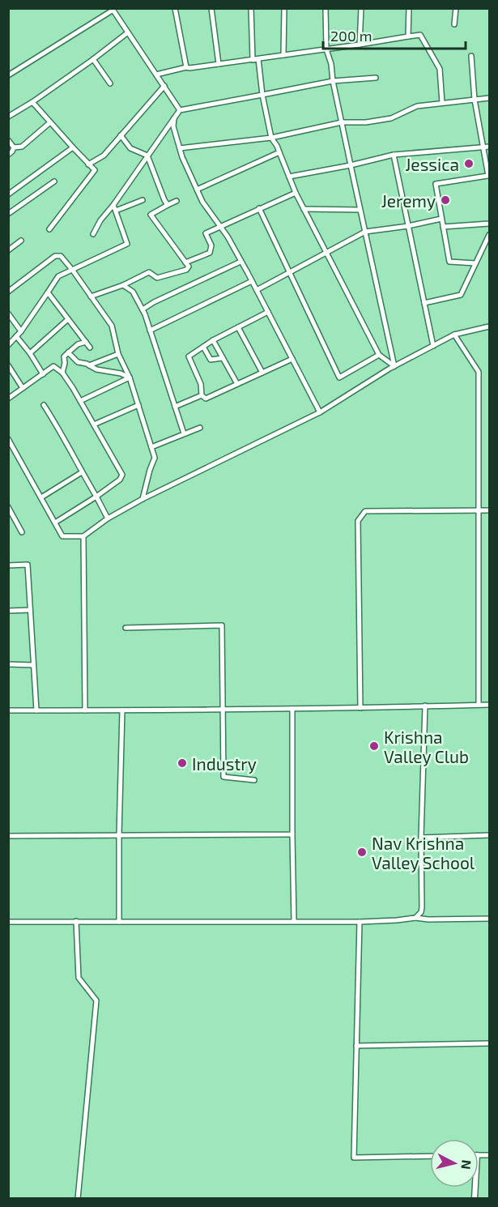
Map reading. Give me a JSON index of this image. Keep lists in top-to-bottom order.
{
  "places": [
    "Jessica",
    "Jeremy",
    "Krishna Valley Club",
    "Industry",
    "Nav Krishna Valley School"
  ],
  "scale_bar": "200 m",
  "north": "right"
}
